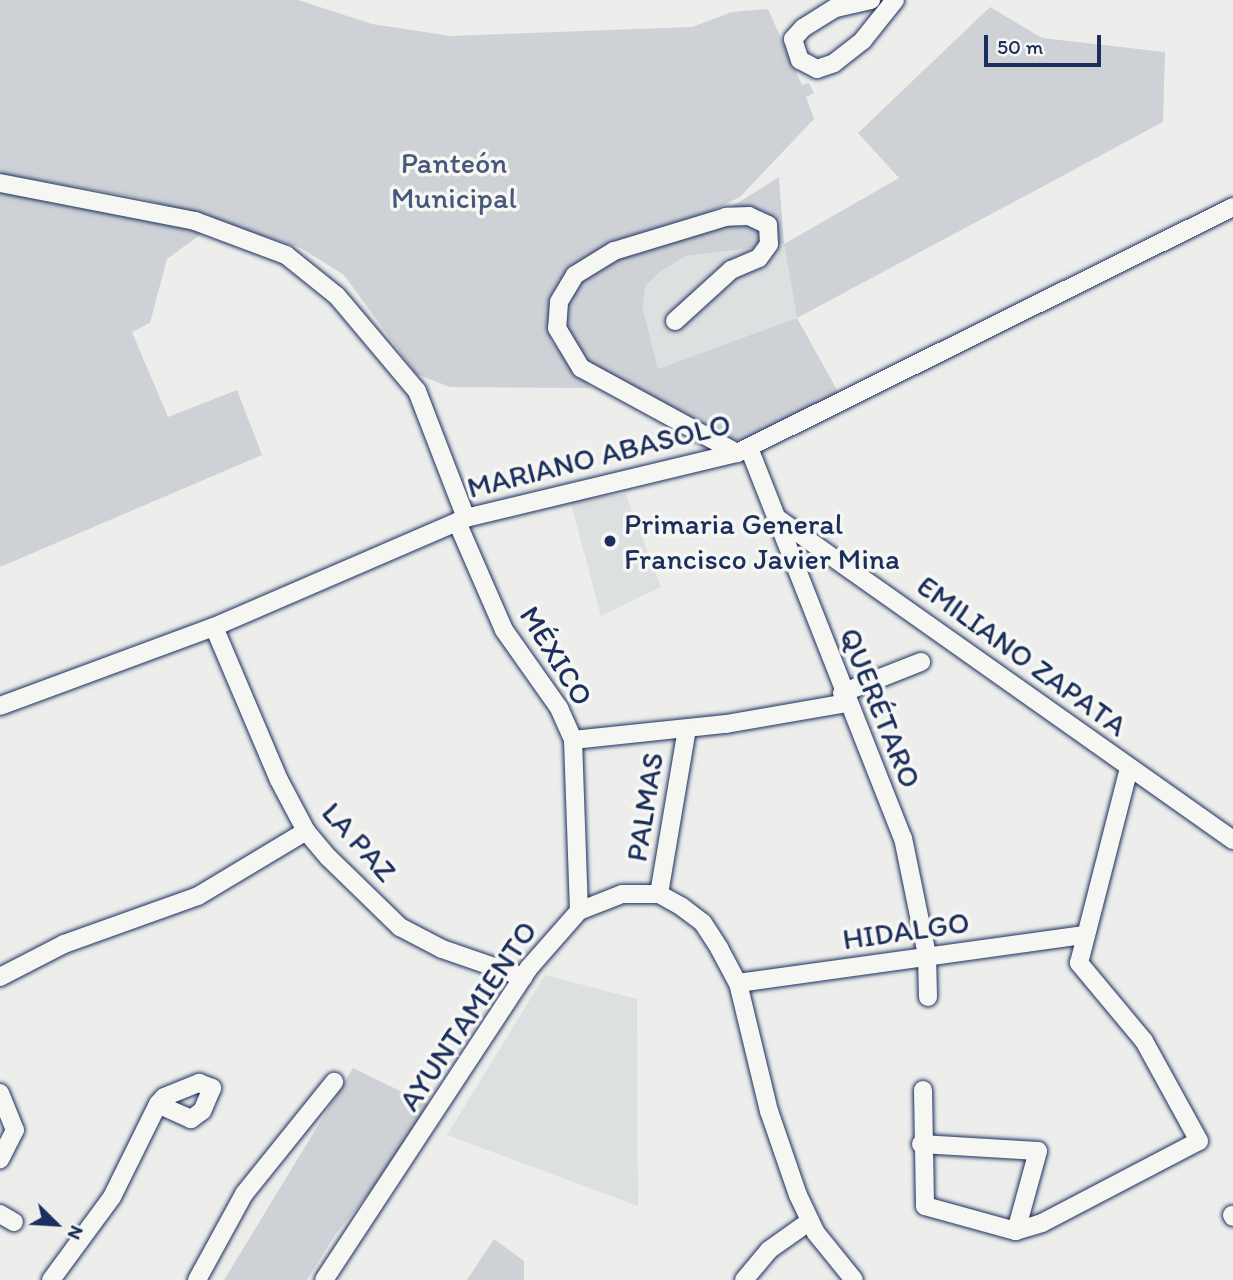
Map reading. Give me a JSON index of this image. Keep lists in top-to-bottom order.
{
  "streets": {
    "street": [
      "MARIANO ABASOLO",
      "MÉXICO",
      "EMILIANO ZAPATA",
      "QUERÉTARO",
      "PALMAS",
      "LA PAZ",
      "HIDALGO",
      "AYUNTAMIENTO"
    ]
  },
  "crossings": [
    ["MARIANO ABASOLO", "MÉXICO"],
    ["MARIANO ABASOLO", "QUERÉTARO"],
    ["MARIANO ABASOLO", "LA PAZ"],
    ["MÉXICO", "AYUNTAMIENTO"],
    ["EMILIANO ZAPATA", "QUERÉTARO"],
    ["QUERÉTARO", "HIDALGO"],
    ["PALMAS", "AYUNTAMIENTO"],
    ["LA PAZ", "AYUNTAMIENTO"]
  ],
  "parks": ["Panteón Municipal"],
  "places": ["Primaria General Francisco Javier Mina"],
  "scale_bar": "50 m",
  "north": "bottom right"
}
